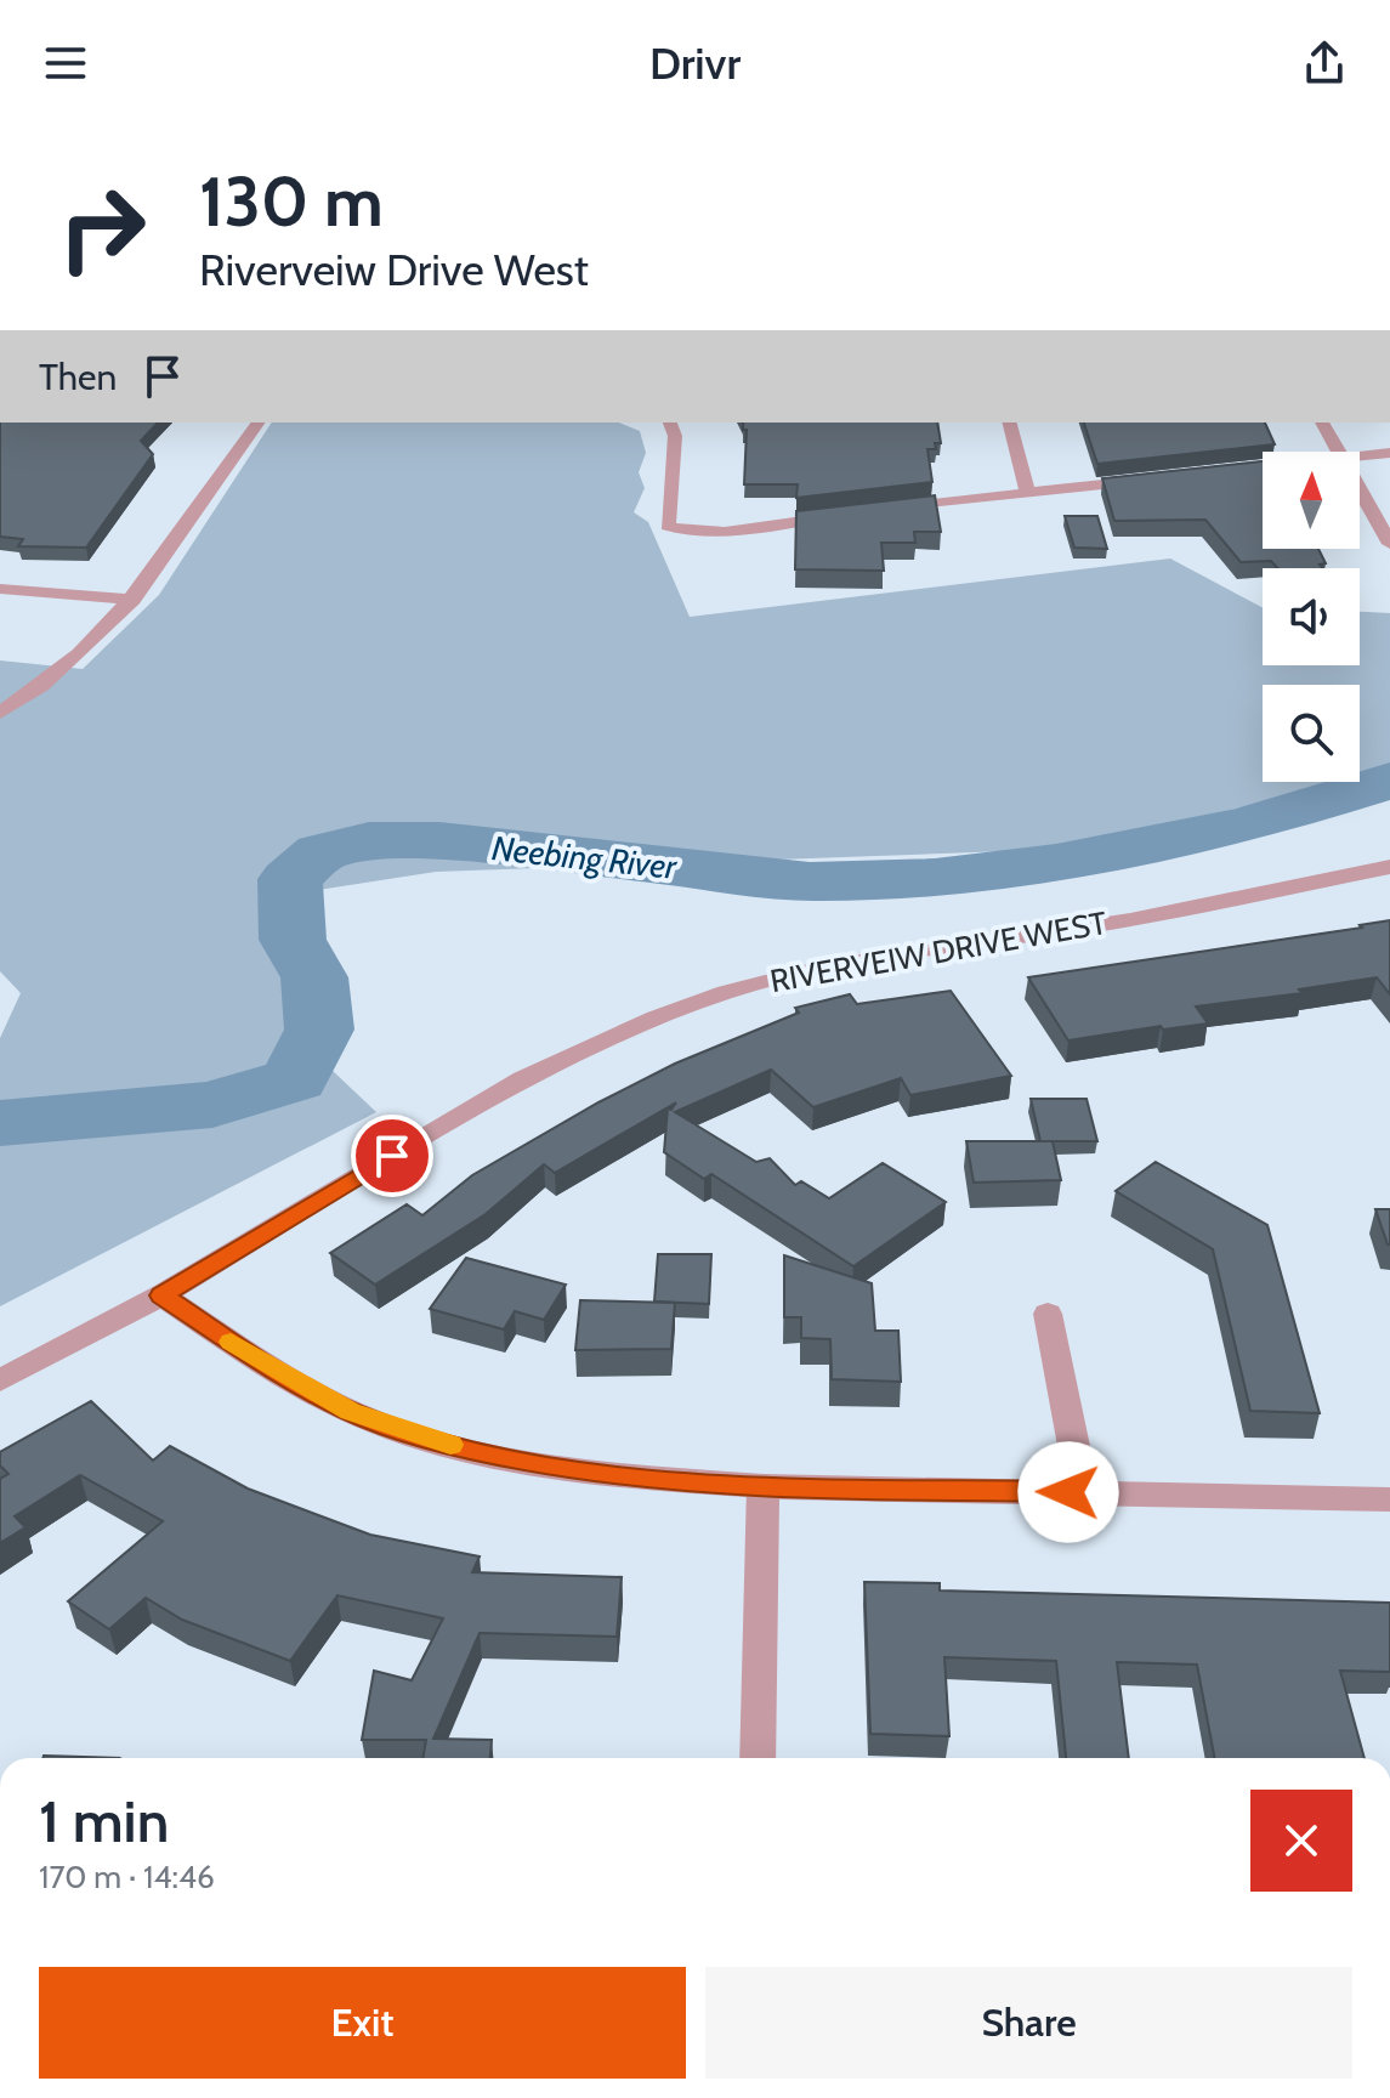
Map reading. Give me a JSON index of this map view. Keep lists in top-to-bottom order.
{
  "streets": {
    "street": ["RIVERVEIW DRIVE WEST"]
  },
  "water": ["Neebing River"],
  "north": "top",
  "page": {
    "header": "Drivr",
    "turn": ["130 m", "Riverveiw Drive West"],
    "then": "Then",
    "heading": ["1 min", "170 m · 14:46"],
    "buttons": ["Exit", "Share"]
  }
}
